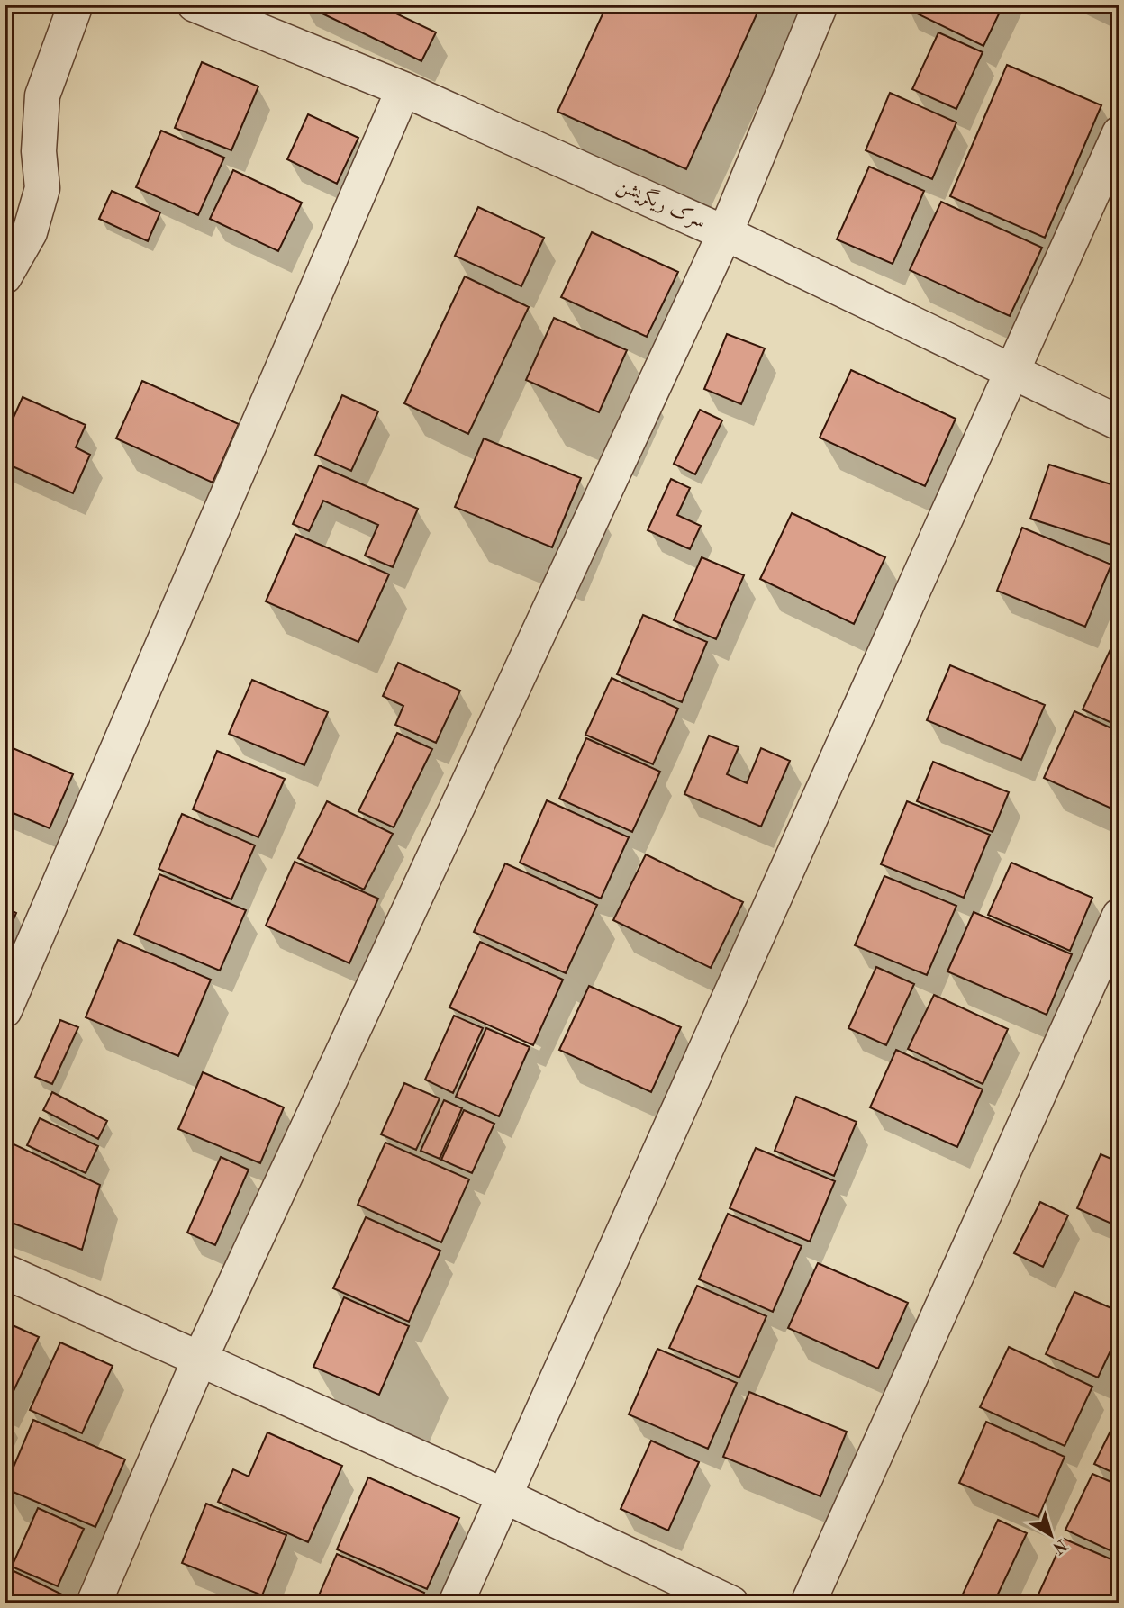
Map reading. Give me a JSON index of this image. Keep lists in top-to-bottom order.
{
  "streets": {
    "street": ["سرک ریگریشن"]
  },
  "north": "bottom right"
}
